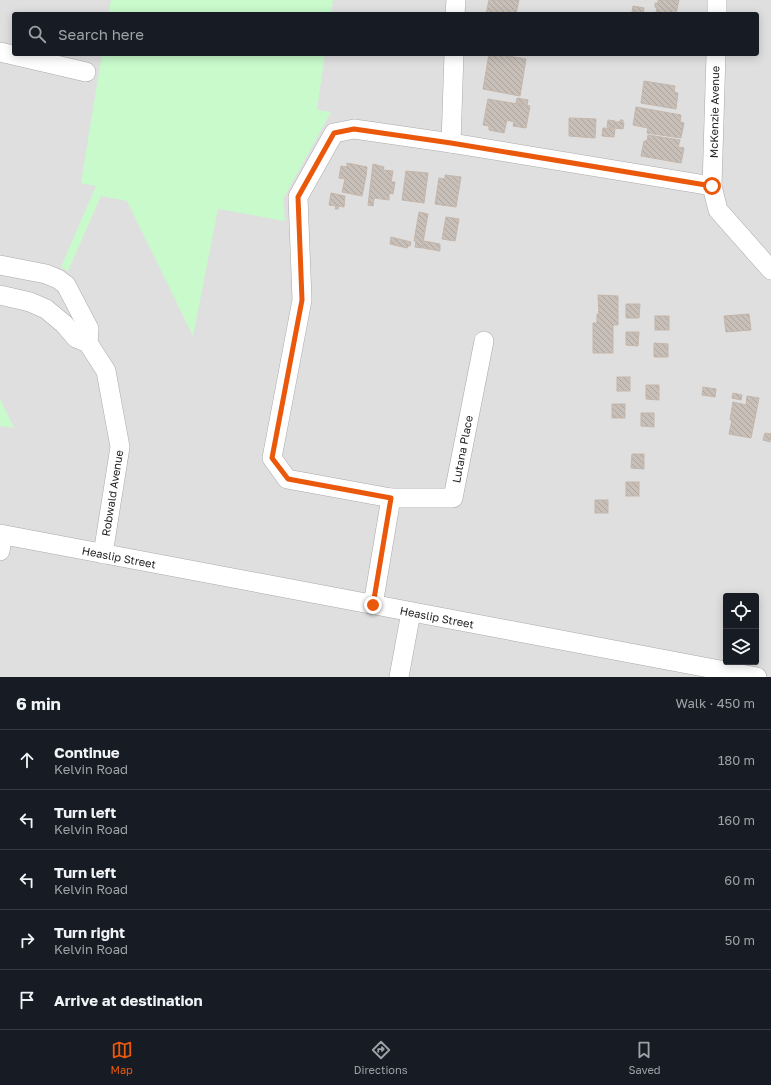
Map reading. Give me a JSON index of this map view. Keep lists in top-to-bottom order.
{
  "streets": {
    "street": [
      "McKenzie Avenue",
      "Lutana Place",
      "Robwald Avenue",
      "Heaslip Street"
    ]
  },
  "crossings": [
    ["Robwald Avenue", "Heaslip Street"]
  ],
  "page": {
    "search": "Search here",
    "heading": ["6 min", "Walk · 450 m"],
    "list": [
      ["Continue", "Kelvin Road", "180 m"],
      ["Turn left", "Kelvin Road", "160 m"],
      ["Turn left", "Kelvin Road", "60 m"],
      ["Turn right", "Kelvin Road", "50 m"],
      "Arrive at destination"
    ],
    "nav": ["Map", "Directions", "Saved"]
  }
}
